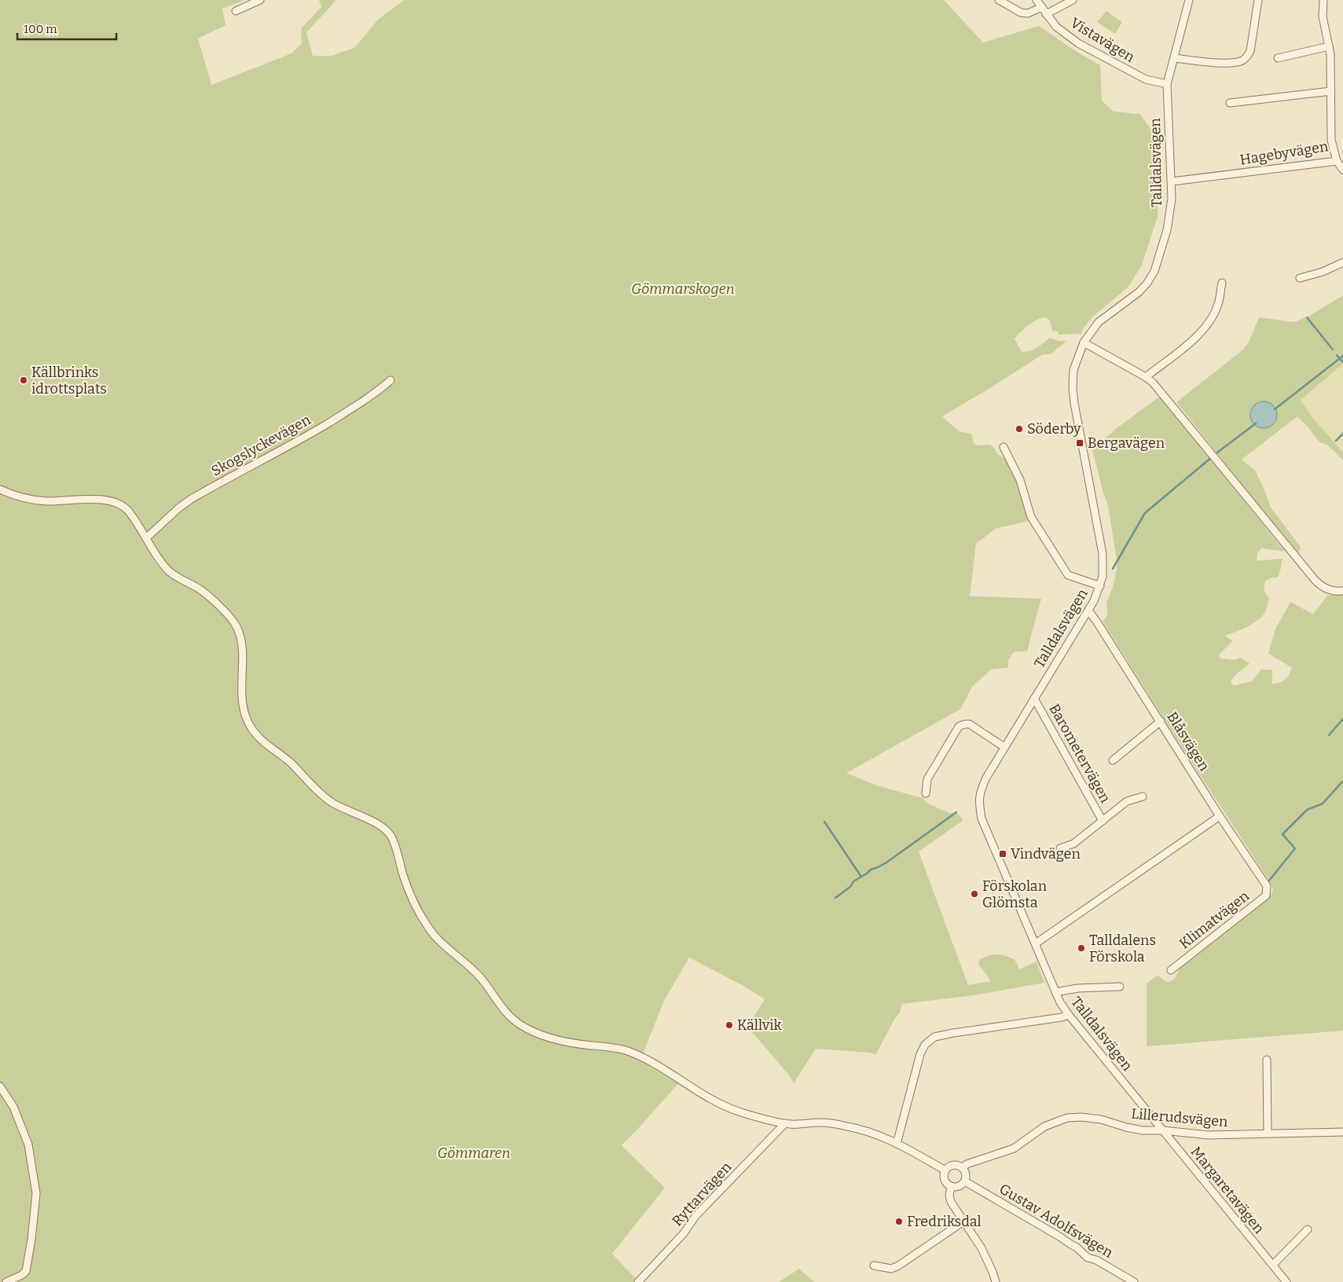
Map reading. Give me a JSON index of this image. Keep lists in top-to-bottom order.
{
  "streets": {
    "street": [
      "Vistavägen",
      "Hagebyvägen",
      "Talldalsvägen",
      "Skogslyckevägen",
      "Blåsvägen",
      "Barometervägen",
      "Klimatvägen",
      "Lillerudsvägen",
      "Margaretavägen",
      "Ryttarvägen",
      "Gustav Adolfsvägen"
    ]
  },
  "crossings": [
    ["Vistavägen", "Talldalsvägen"],
    ["Hagebyvägen", "Talldalsvägen"],
    ["Talldalsvägen", "Blåsvägen"],
    ["Talldalsvägen", "Barometervägen"],
    ["Talldalsvägen", "Lillerudsvägen"],
    ["Talldalsvägen", "Margaretavägen"],
    ["Blåsvägen", "Klimatvägen"],
    ["Lillerudsvägen", "Margaretavägen"],
    ["Lillerudsvägen", "Gustav Adolfsvägen"]
  ],
  "parks": ["Gömmarskogen", "Gömmaren"],
  "places": {
    "other": [
      "Källbrinks idrottsplats",
      "Söderby",
      "Förskolan Glömsta",
      "Talldalens Förskola",
      "Källvik",
      "Fredriksdal"
    ],
    "transit": ["Bergavägen", "Vindvägen"]
  },
  "scale_bar": "100 m"
}
